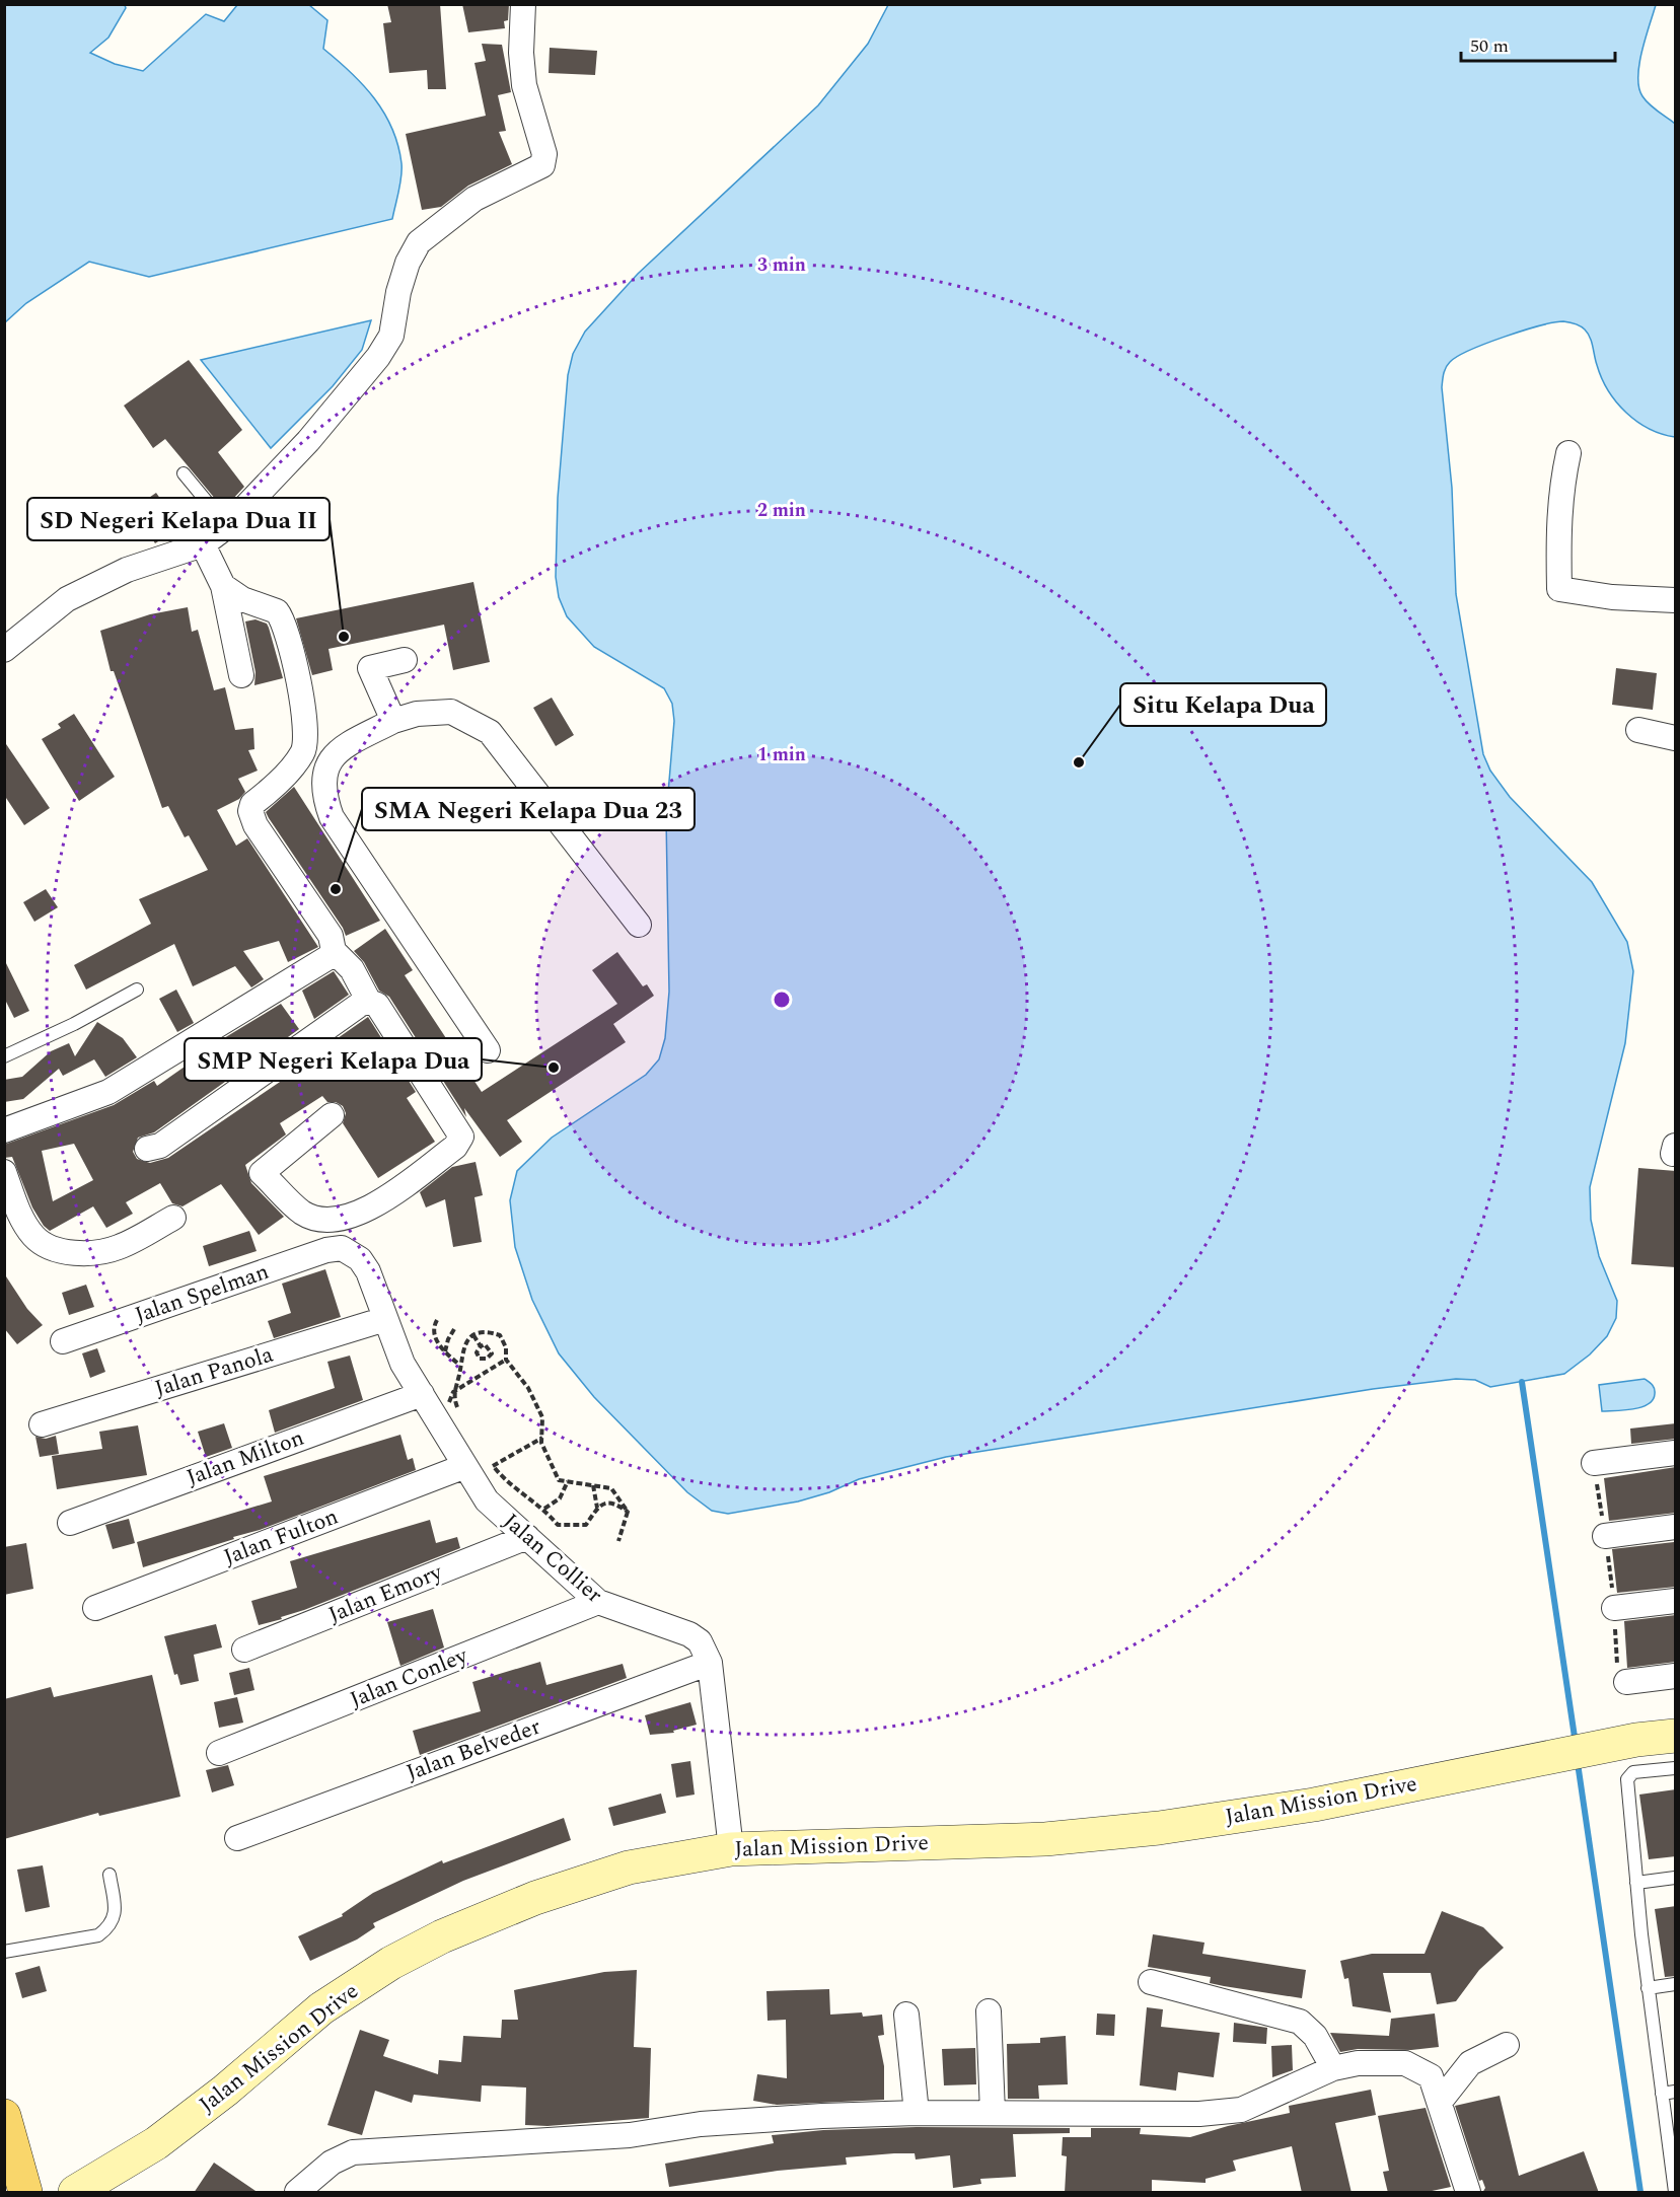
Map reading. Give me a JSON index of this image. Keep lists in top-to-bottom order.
{
  "streets": {
    "street": [
      "Jalan Spelman",
      "Jalan Panola",
      "Jalan Milton",
      "Jalan Fulton",
      "Jalan Collier",
      "Jalan Emory",
      "Jalan Conley",
      "Jalan Belveder",
      "Jalan Mission Drive"
    ]
  },
  "crossings": [
    ["Jalan Spelman", "Jalan Collier"],
    ["Jalan Panola", "Jalan Collier"],
    ["Jalan Milton", "Jalan Collier"],
    ["Jalan Fulton", "Jalan Collier"],
    ["Jalan Collier", "Jalan Emory"],
    ["Jalan Collier", "Jalan Conley"],
    ["Jalan Collier", "Jalan Belveder"],
    ["Jalan Collier", "Jalan Mission Drive"]
  ],
  "places": [
    "SD Negeri Kelapa Dua II",
    "Situ Kelapa Dua",
    "SMA Negeri Kelapa Dua 23",
    "SMP Negeri Kelapa Dua"
  ],
  "scale_bar": "50 m",
  "rings": ["3 min", "2 min", "1 min"]
}
